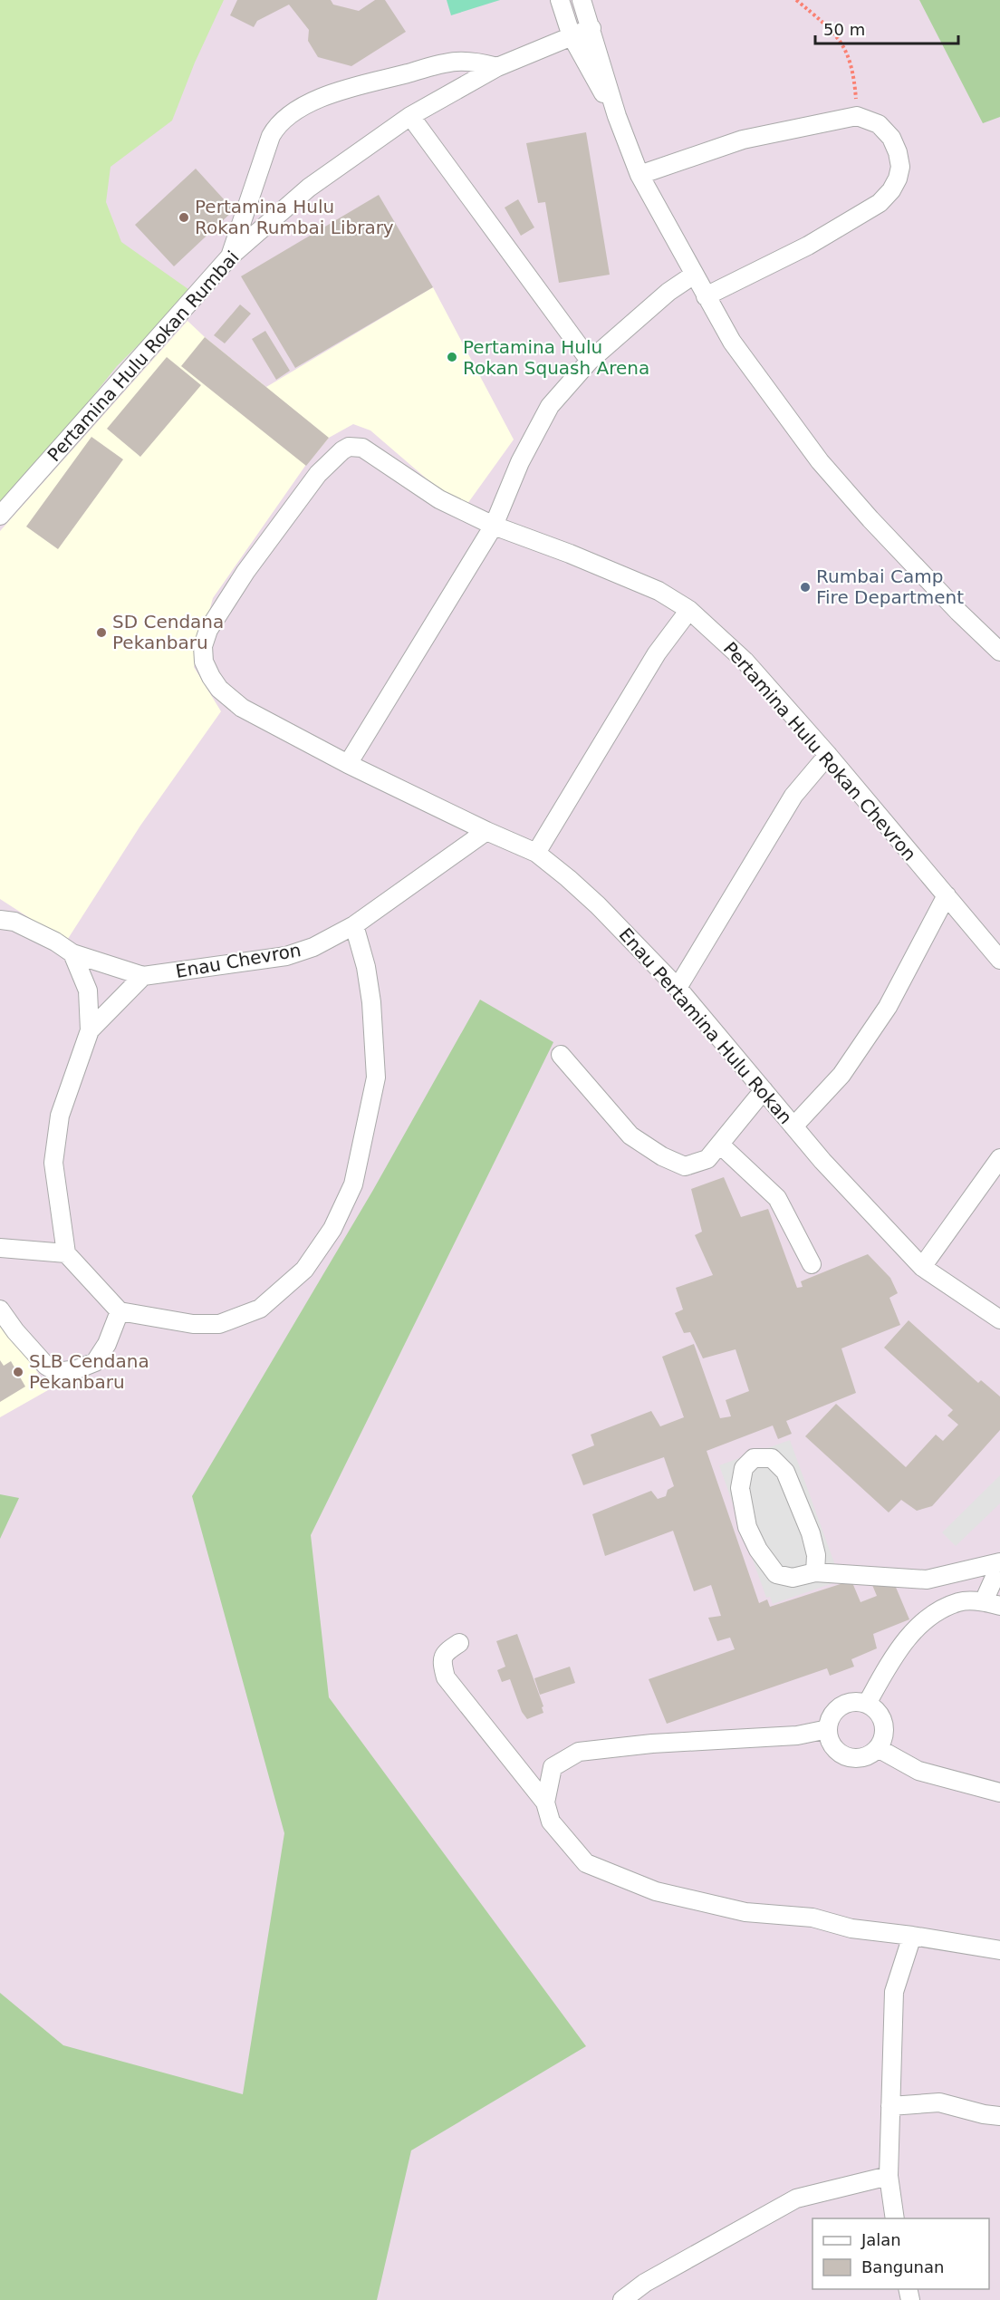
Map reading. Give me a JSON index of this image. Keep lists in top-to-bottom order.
{
  "streets": {
    "street": [
      "Pertamina Hulu Rokan Rumbai",
      "Pertamina Hulu Rokan Chevron",
      "Enau Chevron",
      "Enau Pertamina Hulu Rokan"
    ]
  },
  "crossings": [
    ["Pertamina Hulu Rokan Chevron", "Enau Pertamina Hulu Rokan"],
    ["Enau Chevron", "Enau Pertamina Hulu Rokan"]
  ],
  "places": [
    "Pertamina Hulu Rokan Rumbai Library",
    "Pertamina Hulu Rokan Squash Arena",
    "Rumbai Camp Fire Department",
    "SD Cendana Pekanbaru",
    "SLB Cendana Pekanbaru"
  ],
  "legend": ["Jalan", "Bangunan"],
  "scale_bar": "50 m"
}
